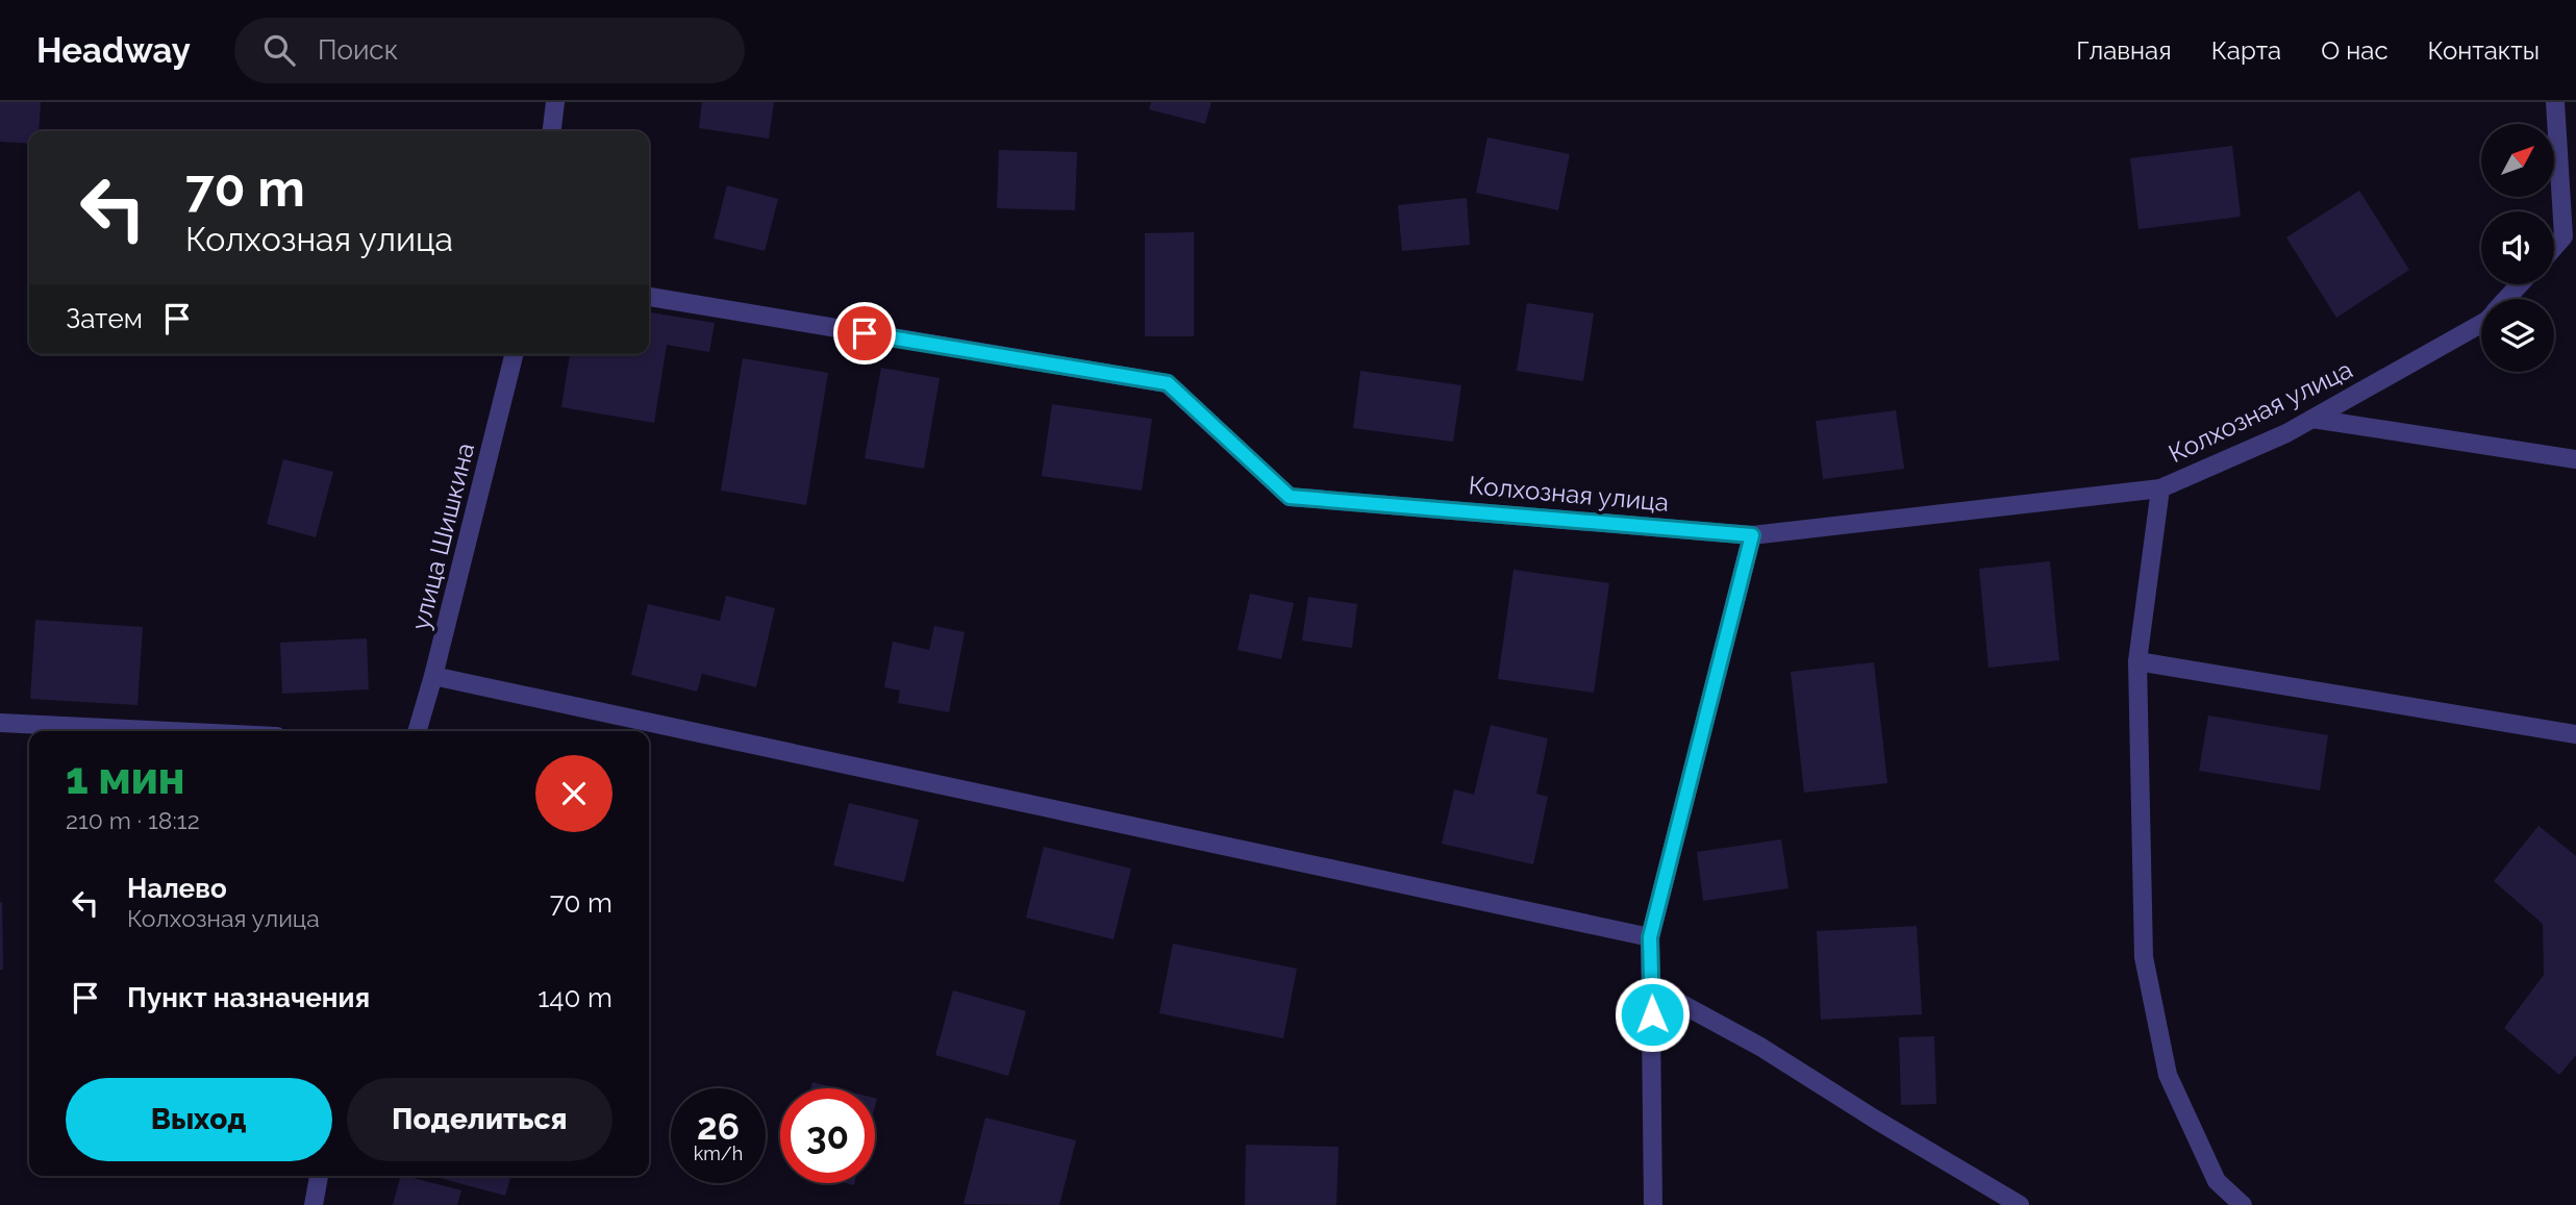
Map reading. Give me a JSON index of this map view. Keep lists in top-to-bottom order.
{
  "streets": {
    "street": ["Колхозная улица", "улица Шишкина"]
  },
  "north": "top right",
  "page": {
    "header": "Headway",
    "search": "Поиск",
    "nav": [
      "Главная",
      "Карта",
      "О нас",
      "Контакты"
    ],
    "turn": ["70 m", "Колхозная улица"],
    "then": "Затем",
    "heading": ["1 мин", "210 m · 18:12"],
    "list": [
      {
        "name": "Налево",
        "note": "Колхозная улица",
        "value": "70 m"
      },
      {
        "name": "Пункт назначения",
        "value": "140 m"
      }
    ],
    "buttons": ["Выход", "Поделиться"],
    "speed": "26 km/h",
    "limit": "30"
  }
}
